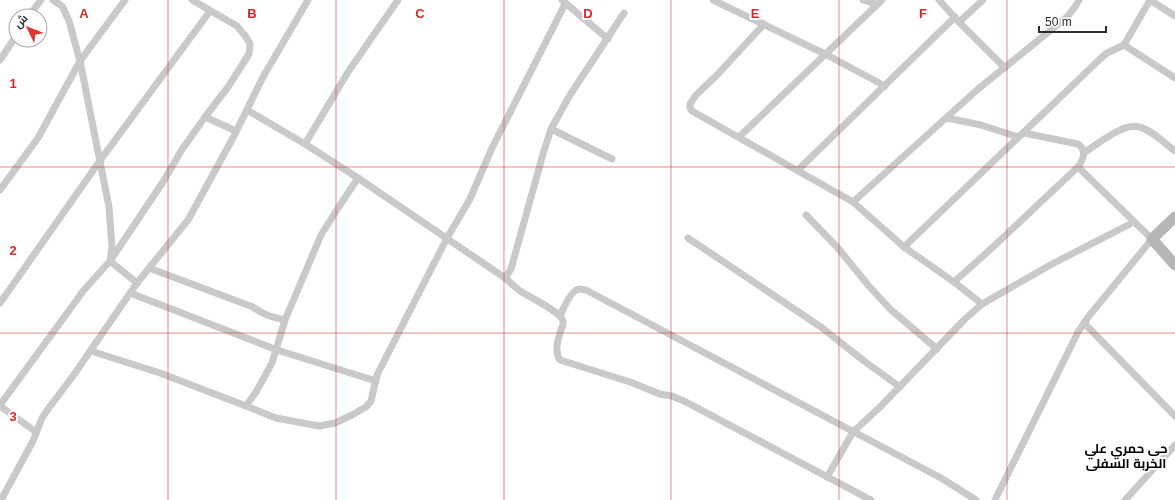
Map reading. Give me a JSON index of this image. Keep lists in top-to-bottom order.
{
  "districts": ["حي حمري علي الخربة السفلى"],
  "scale_bar": "50 m",
  "north": "top left",
  "grid": {
    "columns": [
      "A",
      "B",
      "C",
      "D",
      "E",
      "F"
    ],
    "rows": ["1", "2", "3"]
  }
}
